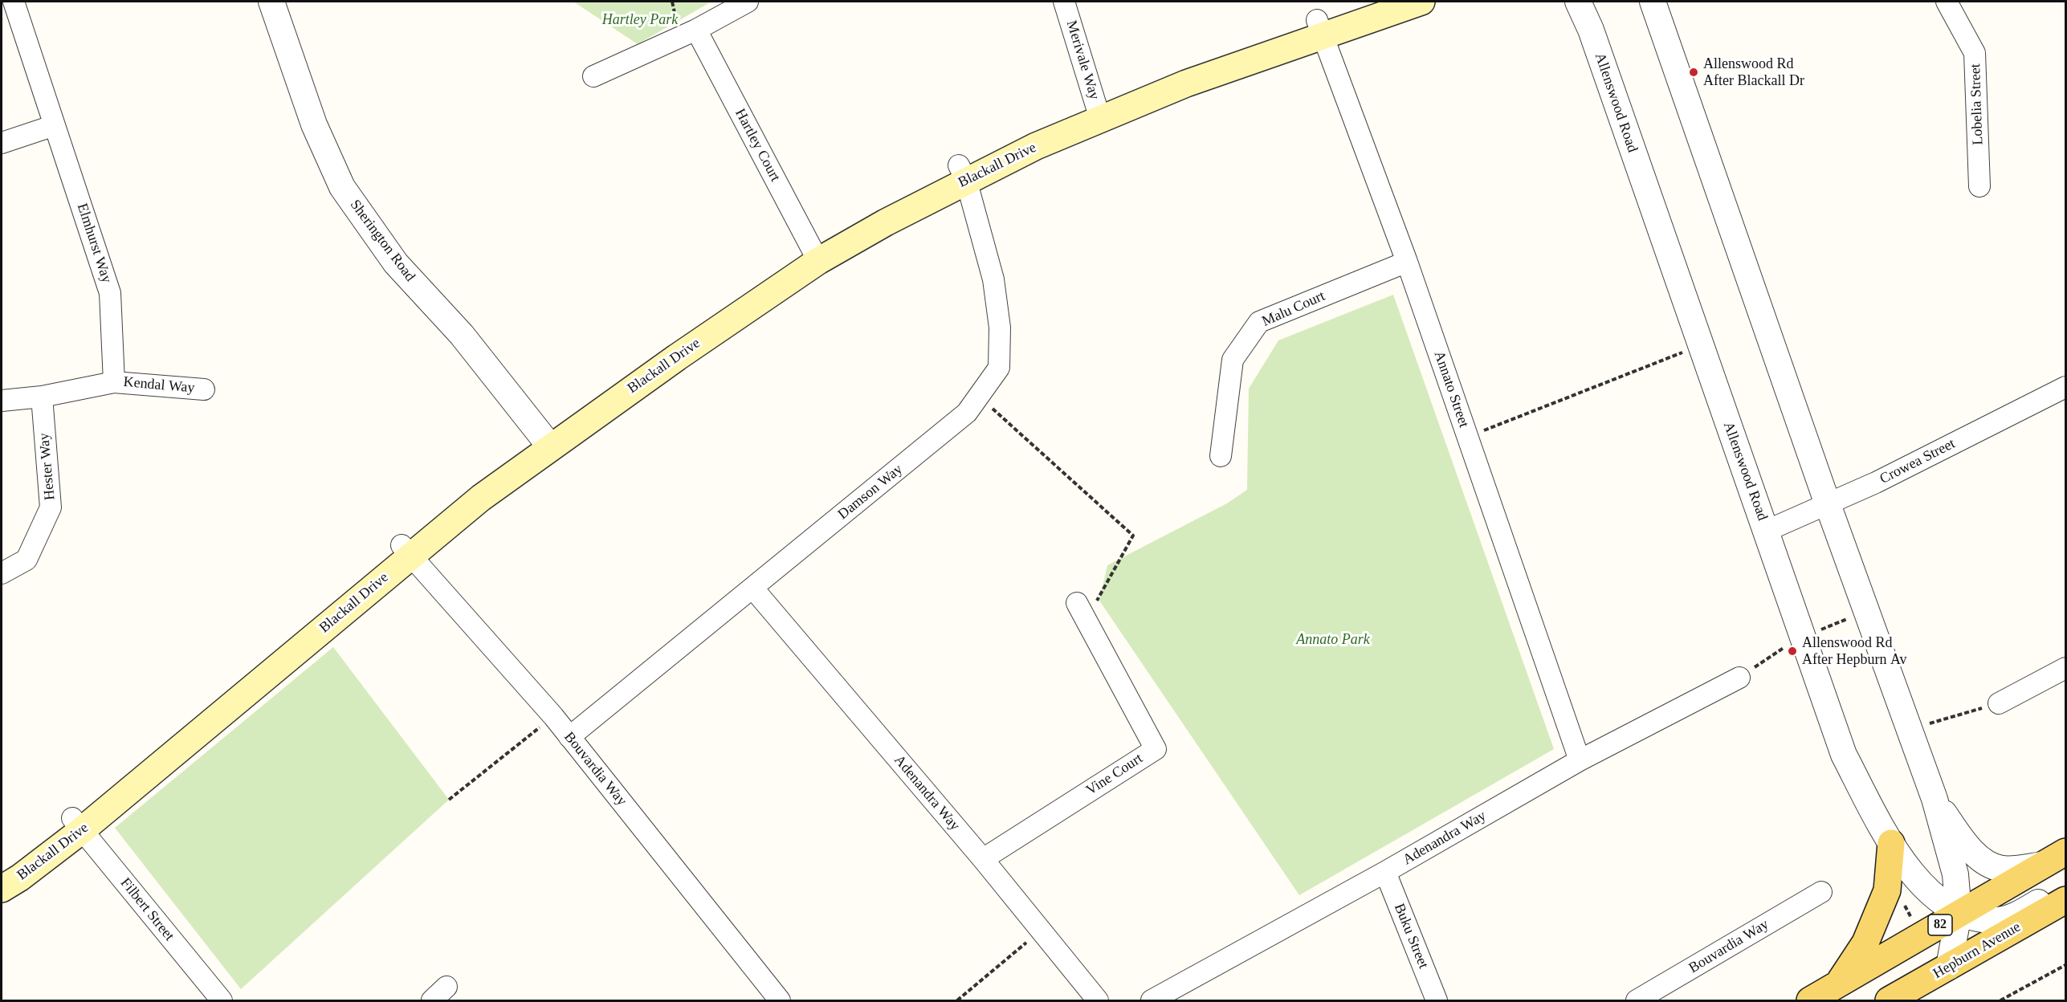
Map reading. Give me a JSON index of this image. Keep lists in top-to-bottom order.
{
  "streets": {
    "main road": ["Blackall Drive", "82", "Hepburn Avenue"],
    "street": [
      "Merivale Way",
      "Allenswood Road",
      "Lobelia Street",
      "Hartley Court",
      "Sherington Road",
      "Elmhurst Way",
      "Malu Court",
      "Kendal Way",
      "Annato Street",
      "Crowea Street",
      "Hester Way",
      "Damson Way",
      "Bouvardia Way",
      "Vine Court",
      "Adenandra Way",
      "Filbert Street",
      "Buku Street"
    ]
  },
  "crossings": [
    ["Merivale Way", "Blackall Drive"],
    ["Allenswood Road", "Crowea Street"],
    ["Allenswood Road", "82"],
    ["Hartley Court", "Blackall Drive"],
    ["Blackall Drive", "Sherington Road"],
    ["Blackall Drive", "Annato Street"],
    ["Blackall Drive", "Damson Way"],
    ["Blackall Drive", "Bouvardia Way"],
    ["Blackall Drive", "Filbert Street"],
    ["Elmhurst Way", "Kendal Way"],
    ["Malu Court", "Annato Street"],
    ["Annato Street", "Adenandra Way"],
    ["Damson Way", "Bouvardia Way"],
    ["Damson Way", "Adenandra Way"],
    ["Vine Court", "Adenandra Way"],
    ["Adenandra Way", "Buku Street"]
  ],
  "parks": ["Hartley Park", "Annato Park"],
  "places": ["Allenswood Rd After Blackall Dr", "Allenswood Rd After Hepburn Av"]
}
